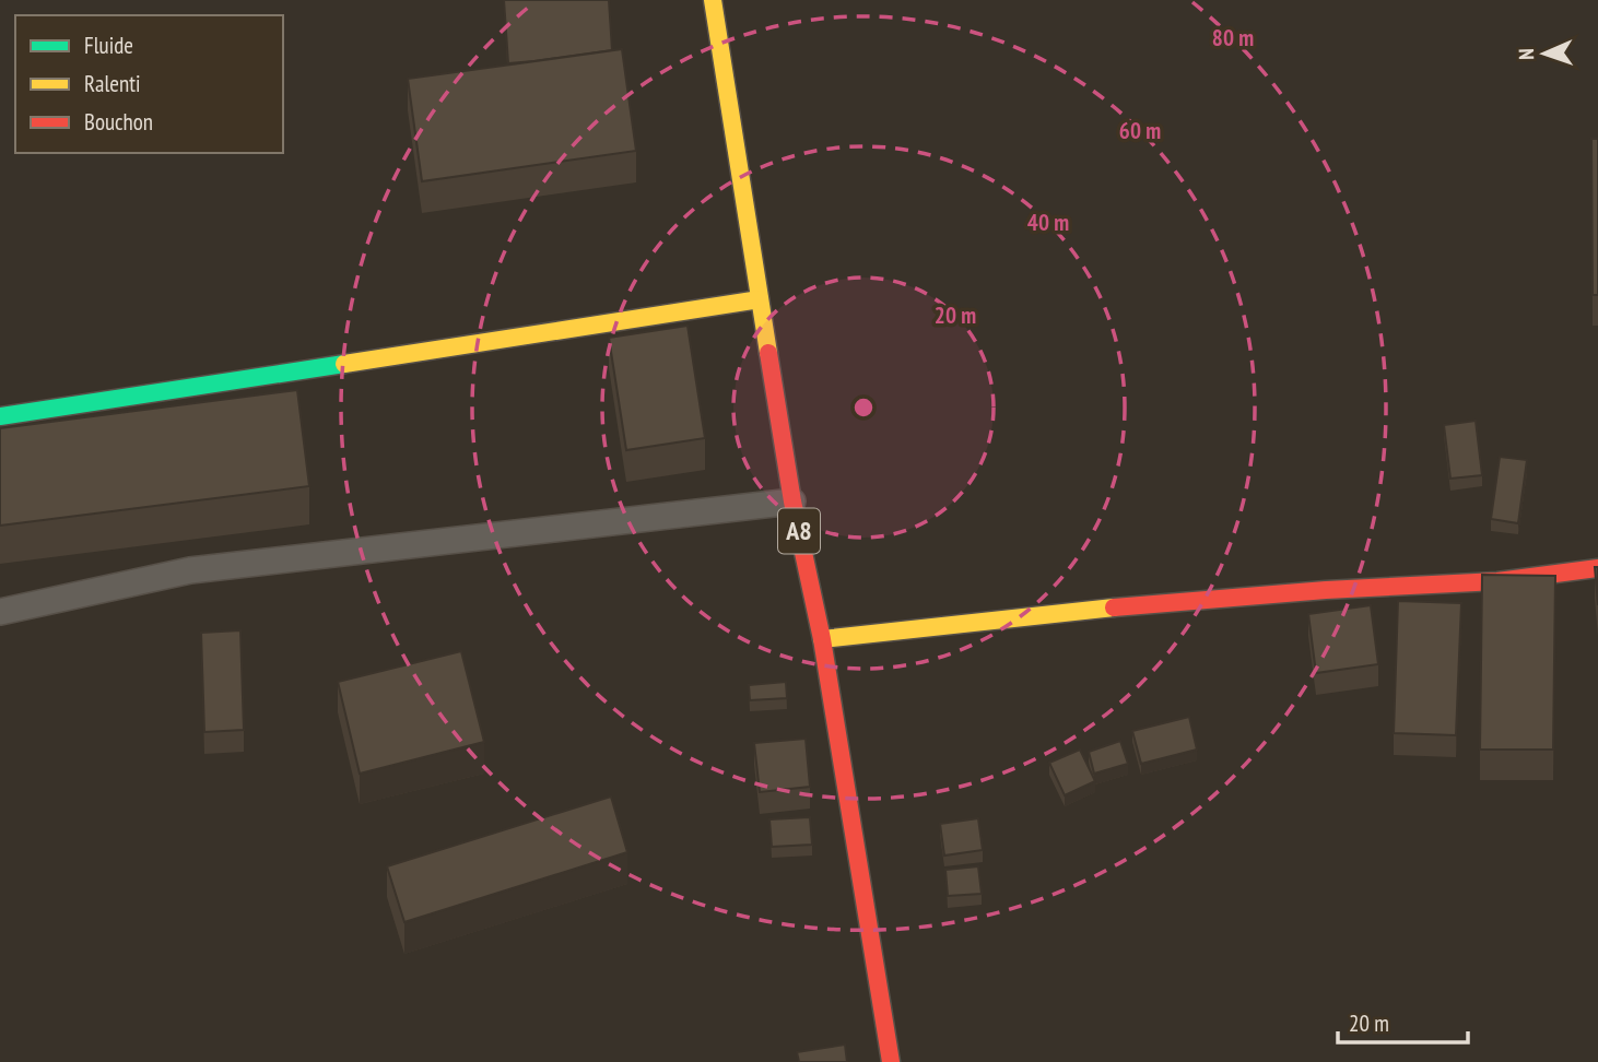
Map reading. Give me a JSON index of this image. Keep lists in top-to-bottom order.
{
  "streets": {
    "street": ["A8"]
  },
  "legend": ["Fluide", "Ralenti", "Bouchon"],
  "scale_bar": "20 m",
  "north": "left",
  "rings": [
    "80 m",
    "60 m",
    "40 m",
    "20 m"
  ]
}
